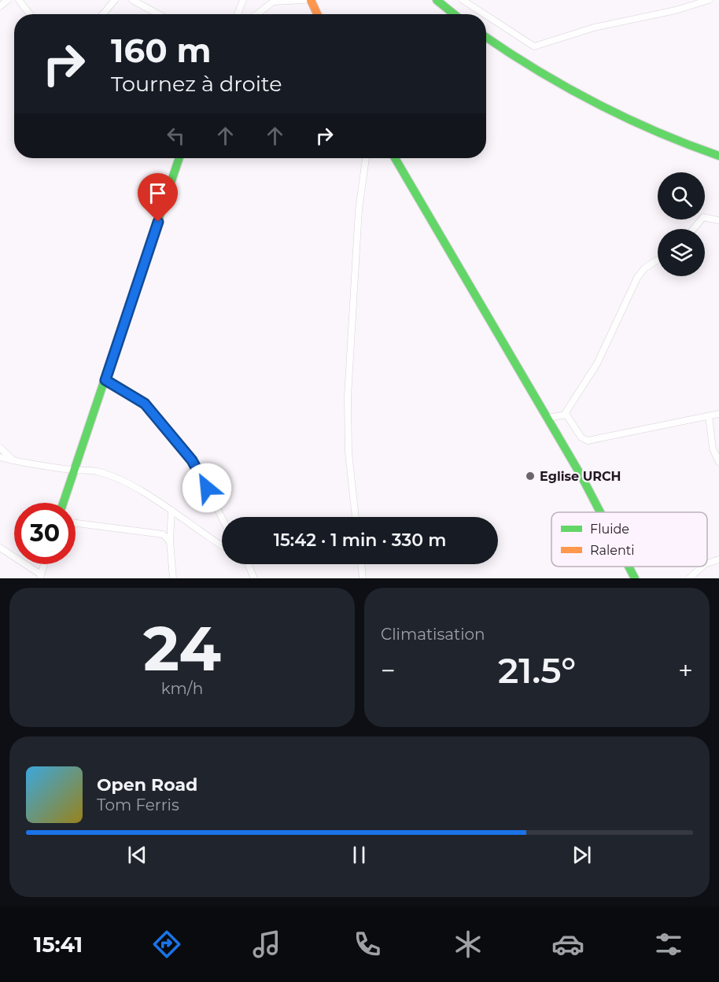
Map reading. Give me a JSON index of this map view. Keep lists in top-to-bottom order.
{
  "places": ["Eglise URCH"],
  "legend": ["Fluide", "Ralenti"],
  "page": {
    "turn": ["160 m", "Tournez à droite"],
    "limit": "30",
    "trip": "15:42 · 1 min · 330 m",
    "tile": [
      ["24", "km/h"],
      "Climatisation"
    ],
    "heat": ["−", "21.5°", "+"],
    "song": ["Open Road", "Tom Ferris"],
    "tabs": "15:41"
  }
}
